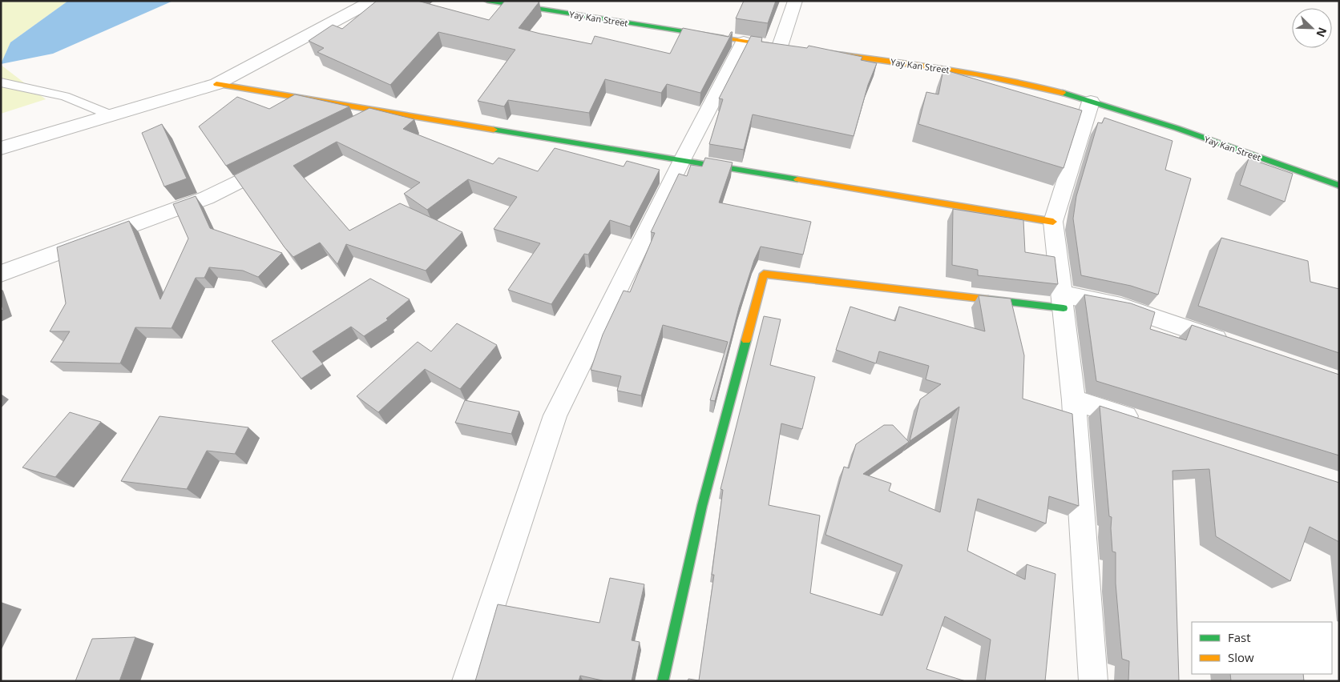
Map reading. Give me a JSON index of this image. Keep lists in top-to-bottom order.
{
  "streets": {
    "street": ["Yay Kan Street"]
  },
  "legend": ["Fast", "Slow"],
  "north": "bottom right"
}
